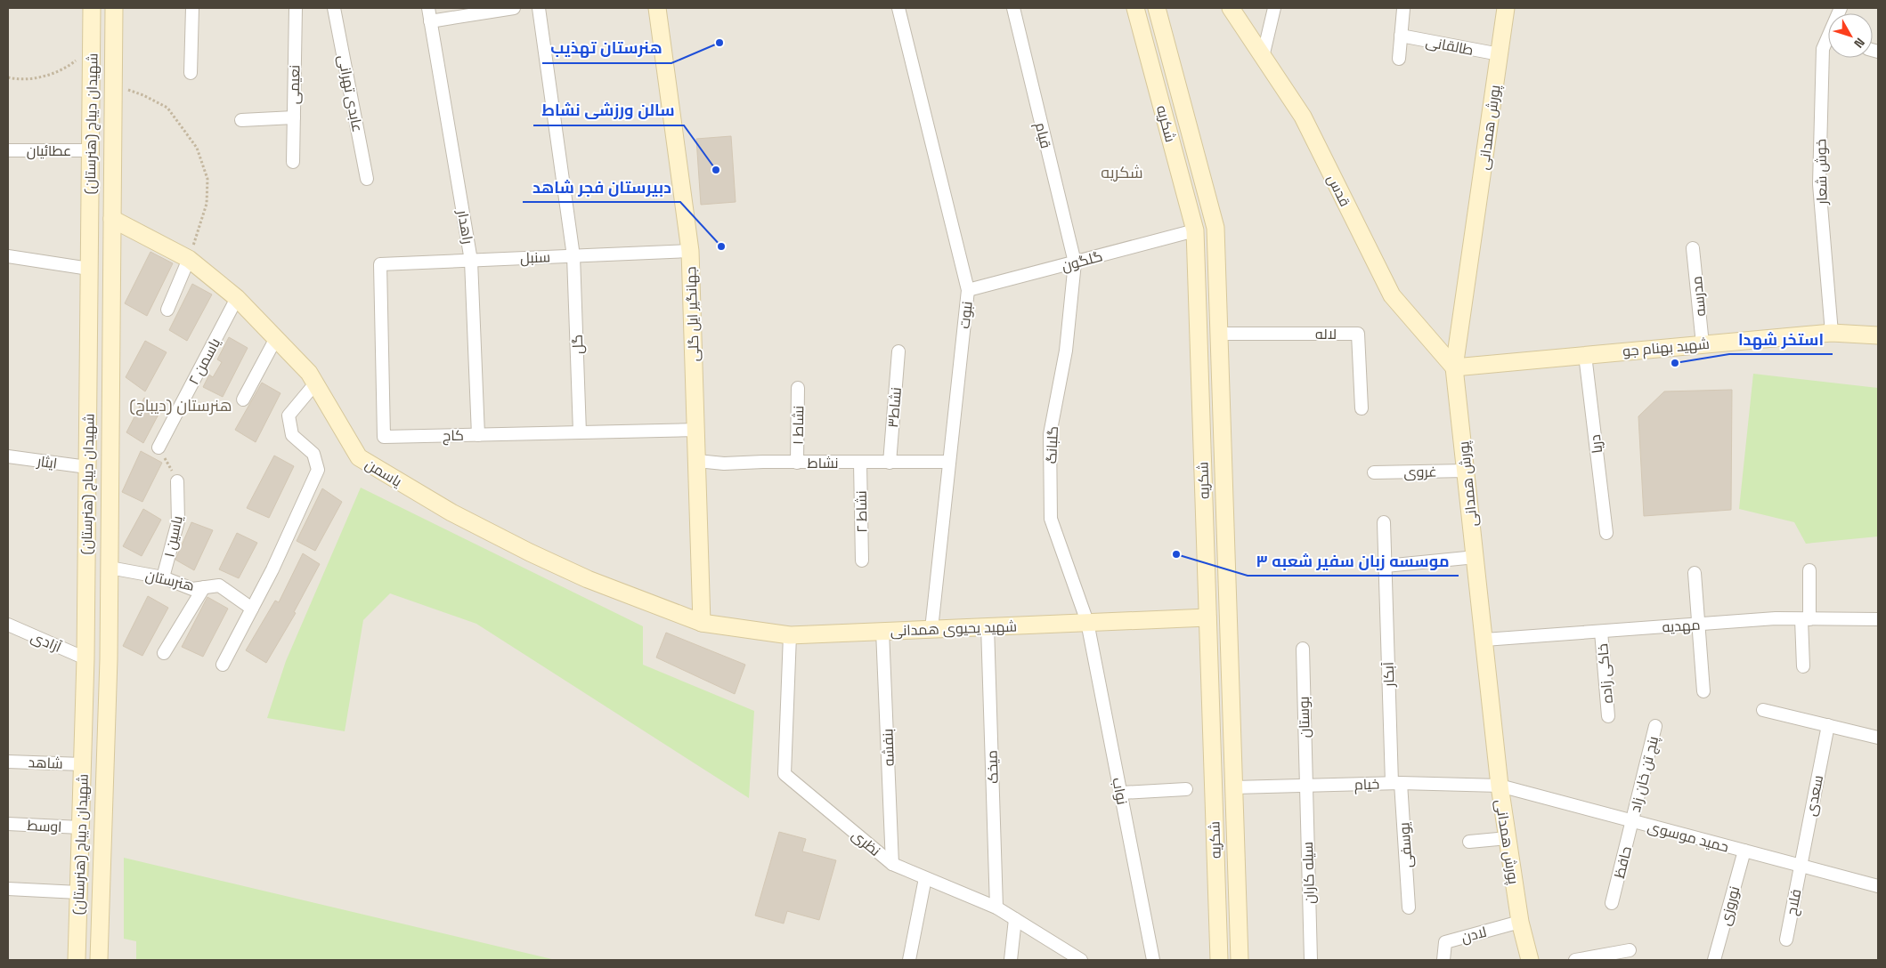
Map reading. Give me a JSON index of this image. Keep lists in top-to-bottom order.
{
  "streets": {
    "main road": [
      "شهیدان دیباج (هنرستان)",
      "شکریه",
      "پورش همدانی",
      "قدس",
      "جهانگیر ایل گلی",
      "شهید بهنام جو",
      "یاسمن",
      "شهید یحیوی همدانی"
    ],
    "street": [
      "طالقانی",
      "نعیمی",
      "عابدی تهرانی",
      "قیام",
      "عطائیان",
      "خوش شعار",
      "راهدار",
      "سنبل",
      "گلگون",
      "مدرسه",
      "نبوت",
      "لاله",
      "گل",
      "یاسمن ۲",
      "نشاط۳",
      "نشاط ۱",
      "کاج",
      "دریا",
      "گلبانگ",
      "ایثار",
      "نشاط",
      "غروی",
      "نشاط ۲",
      "یاسین ۱",
      "هنرستان",
      "مهدیه",
      "آزادی",
      "خاکی زاده",
      "آبکار",
      "بوستان",
      "بنفشه",
      "شاهد",
      "میخک",
      "پنج تن خان زاد",
      "خیام",
      "نواب",
      "سعدی",
      "اوسط",
      "حمید موسوی",
      "نظری",
      "یوسفی",
      "حافظ",
      "سیله کاران",
      "فلاح",
      "نوروزی",
      "لادن"
    ]
  },
  "crossings": [
    ["طالقانی", "پورش همدانی"],
    ["شهیدان دیباج (هنرستان)", "عطائیان"],
    ["شهیدان دیباج (هنرستان)", "ایثار"],
    ["شهیدان دیباج (هنرستان)", "یاسمن"],
    ["شهیدان دیباج (هنرستان)", "هنرستان"],
    ["شهیدان دیباج (هنرستان)", "آزادی"],
    ["شهیدان دیباج (هنرستان)", "شاهد"],
    ["شهیدان دیباج (هنرستان)", "اوسط"],
    ["شکریه", "گلگون"],
    ["شکریه", "لاله"],
    ["شکریه", "شهید یحیوی همدانی"],
    ["شکریه", "خیام"],
    ["پورش همدانی", "قدس"],
    ["پورش همدانی", "شهید بهنام جو"],
    ["پورش همدانی", "غروی"],
    ["پورش همدانی", "مهدیه"],
    ["پورش همدانی", "خیام"],
    ["پورش همدانی", "حمید موسوی"],
    ["پورش همدانی", "لادن"],
    ["قیام", "گلگون"],
    ["قیام", "گلبانگ"],
    ["خوش شعار", "شهید بهنام جو"],
    ["قدس", "شهید بهنام جو"],
    ["راهدار", "سنبل"],
    ["راهدار", "کاج"],
    ["سنبل", "جهانگیر ایل گلی"],
    ["سنبل", "گل"],
    ["سنبل", "کاج"],
    ["گلگون", "نبوت"],
    ["گلگون", "گلبانگ"],
    ["مدرسه", "شهید بهنام جو"],
    ["جهانگیر ایل گلی", "کاج"],
    ["جهانگیر ایل گلی", "نشاط"],
    ["جهانگیر ایل گلی", "یاسمن"],
    ["جهانگیر ایل گلی", "شهید یحیوی همدانی"],
    ["نبوت", "نشاط"],
    ["نبوت", "شهید یحیوی همدانی"],
    ["گل", "کاج"],
    ["شهید بهنام جو", "دریا"],
    ["یاسمن ۲", "یاسمن"],
    ["نشاط۳", "نشاط"],
    ["نشاط ۱", "نشاط"],
    ["گلبانگ", "شهید یحیوی همدانی"],
    ["گلبانگ", "نواب"],
    ["نشاط", "نشاط ۲"],
    ["یاسمن", "شهید یحیوی همدانی"],
    ["یاسین ۱", "هنرستان"],
    ["مهدیه", "خاکی زاده"],
    ["شهید یحیوی همدانی", "بنفشه"],
    ["شهید یحیوی همدانی", "میخک"],
    ["شهید یحیوی همدانی", "نواب"],
    ["شهید یحیوی همدانی", "نظری"],
    ["آبکار", "خیام"],
    ["آبکار", "یوسفی"],
    ["بوستان", "خیام"],
    ["بوستان", "سیله کاران"],
    ["بنفشه", "نظری"],
    ["میخک", "نظری"],
    ["پنج تن خان زاد", "حمید موسوی"],
    ["پنج تن خان زاد", "حافظ"],
    ["خیام", "حمید موسوی"],
    ["خیام", "یوسفی"],
    ["خیام", "سیله کاران"],
    ["سعدی", "حمید موسوی"],
    ["سعدی", "فلاح"],
    ["حمید موسوی", "حافظ"],
    ["حمید موسوی", "فلاح"],
    ["حمید موسوی", "نوروزی"]
  ],
  "districts": ["شکریه", "(هنرستان (دیباج"],
  "places": [
    "هنرستان تهذیب",
    "سالن ورزشی نشاط",
    "دبیرستان فجر شاهد",
    "استخر شهدا",
    "موسسه زبان سفیر شعبه ۳"
  ],
  "north": "bottom right"
}
